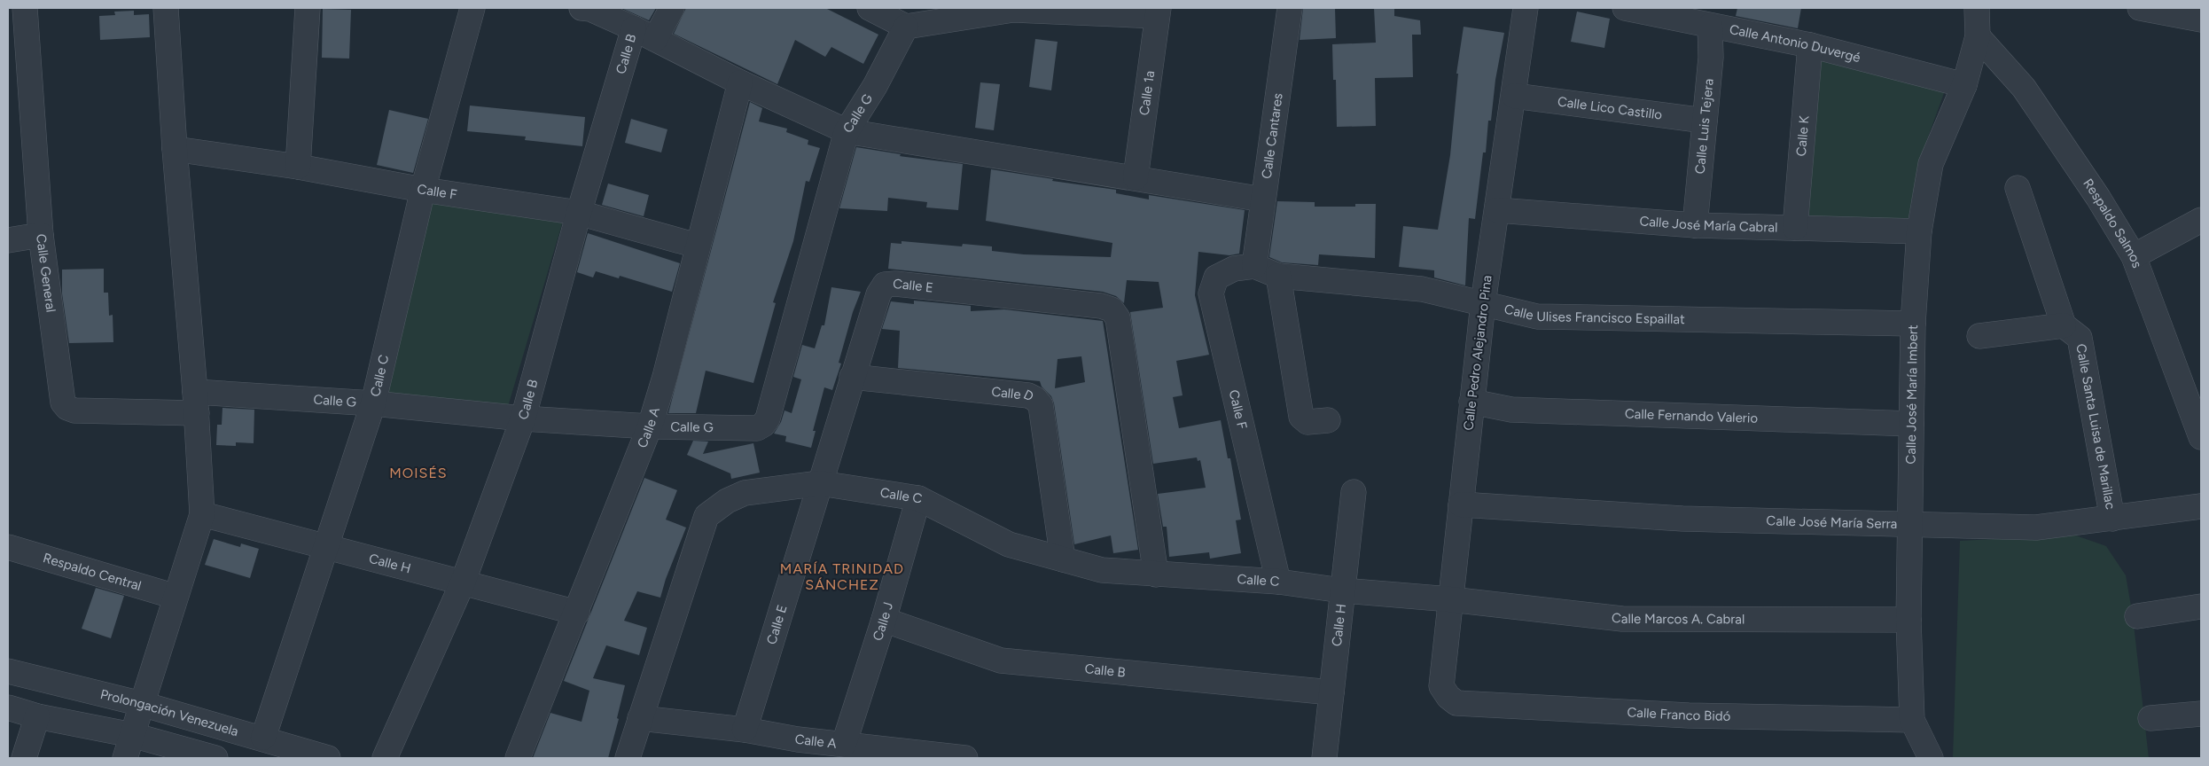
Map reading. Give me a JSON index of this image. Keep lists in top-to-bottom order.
{
  "streets": {
    "street": [
      "Calle Antonio Duvergé",
      "Calle B",
      "Calle 1a",
      "Calle Lico Castillo",
      "Calle G",
      "Calle Luis Tejera",
      "Calle Cantares",
      "Calle K",
      "Calle F",
      "Calle José María Cabral",
      "Respaldo Salmos",
      "Calle General",
      "Calle E",
      "Calle Ulises Francisco Espaillat",
      "Calle Pedro Alejandro Pina",
      "Calle C",
      "Calle José María Imbert",
      "Calle D",
      "Calle Fernando Valerio",
      "Calle Santa Luisa de Marillac",
      "Calle A",
      "Calle José María Serra",
      "Calle H",
      "Respaldo Central",
      "Calle Marcos A. Cabral",
      "Calle J",
      "Prolongación Venezuela",
      "Calle Franco Bidó"
    ]
  },
  "crossings": [
    ["Calle Antonio Duvergé", "Calle Luis Tejera"],
    ["Calle Antonio Duvergé", "Calle K"],
    ["Calle Antonio Duvergé", "Calle José María Imbert"],
    ["Calle B", "Calle G"],
    ["Calle B", "Calle F"],
    ["Calle B", "Calle H"],
    ["Calle B", "Calle J"],
    ["Calle Lico Castillo", "Calle Luis Tejera"],
    ["Calle Lico Castillo", "Calle Pedro Alejandro Pina"],
    ["Calle G", "Calle General"],
    ["Calle G", "Calle C"],
    ["Calle G", "Calle A"],
    ["Calle Luis Tejera", "Calle José María Cabral"],
    ["Calle Cantares", "Calle F"],
    ["Calle Cantares", "Calle Ulises Francisco Espaillat"],
    ["Calle K", "Calle José María Cabral"],
    ["Calle F", "Calle Ulises Francisco Espaillat"],
    ["Calle F", "Calle C"],
    ["Calle F", "Calle A"],
    ["Calle José María Cabral", "Calle Pedro Alejandro Pina"],
    ["Calle José María Cabral", "Calle José María Imbert"],
    ["Respaldo Salmos", "Calle José María Imbert"],
    ["Calle E", "Calle C"],
    ["Calle E", "Calle D"],
    ["Calle E", "Calle A"],
    ["Calle Ulises Francisco Espaillat", "Calle Pedro Alejandro Pina"],
    ["Calle Ulises Francisco Espaillat", "Calle José María Imbert"],
    ["Calle Pedro Alejandro Pina", "Calle C"],
    ["Calle Pedro Alejandro Pina", "Calle Fernando Valerio"],
    ["Calle Pedro Alejandro Pina", "Calle José María Serra"],
    ["Calle Pedro Alejandro Pina", "Calle Marcos A. Cabral"],
    ["Calle Pedro Alejandro Pina", "Calle Franco Bidó"],
    ["Calle C", "Calle D"],
    ["Calle C", "Calle A"],
    ["Calle C", "Calle H"],
    ["Calle C", "Calle Marcos A. Cabral"],
    ["Calle C", "Calle J"],
    ["Calle C", "Prolongación Venezuela"],
    ["Calle José María Imbert", "Calle Fernando Valerio"],
    ["Calle José María Imbert", "Calle José María Serra"],
    ["Calle José María Imbert", "Calle Marcos A. Cabral"],
    ["Calle José María Imbert", "Calle Franco Bidó"],
    ["Calle Santa Luisa de Marillac", "Calle José María Serra"],
    ["Calle A", "Calle H"],
    ["Calle A", "Calle J"]
  ],
  "districts": ["MOISÉS", "MARÍA TRINIDAD SÁNCHEZ"]
}
